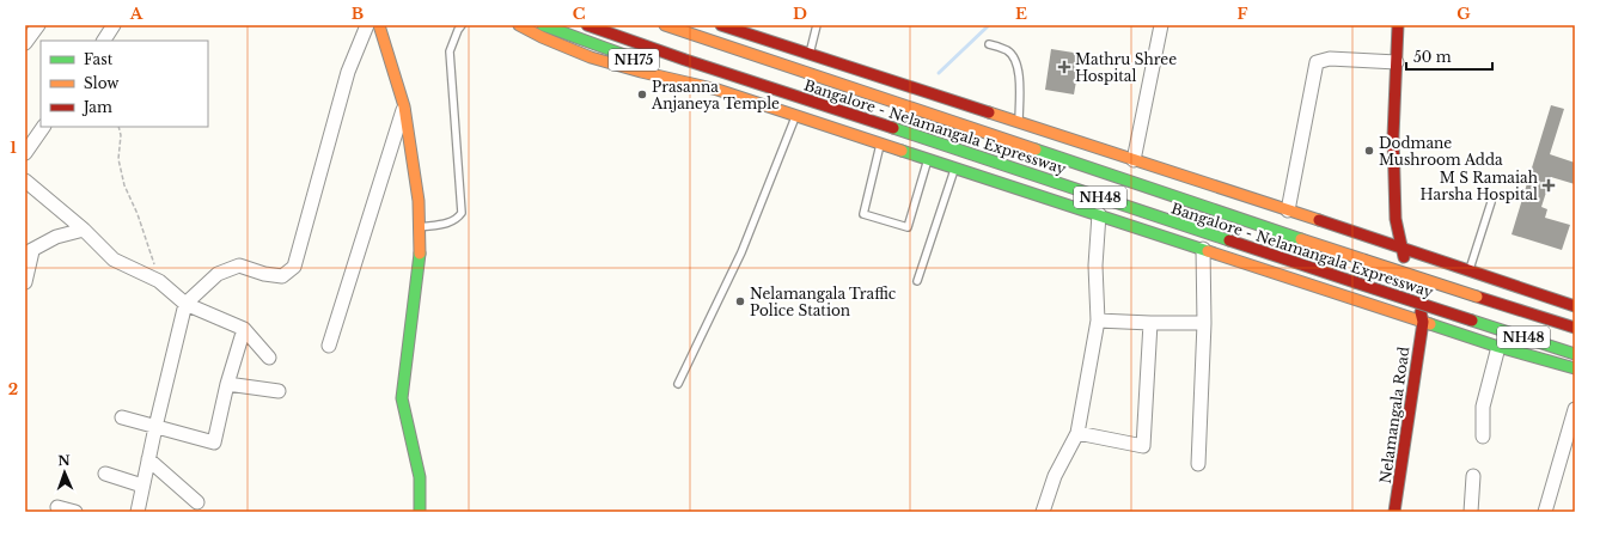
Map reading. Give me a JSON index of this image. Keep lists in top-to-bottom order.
{
  "streets": {
    "main road": [
      "NH75",
      "Bangalore - Nelamangala Expressway",
      "NH48",
      "Nelamangala Road"
    ]
  },
  "crossings": [
    ["NH75", "Bangalore - Nelamangala Expressway"]
  ],
  "places": {
    "health": ["Mathru Shree Hospital", "M S Ramaiah Harsha Hospital"],
    "other": ["Prasanna Anjaneya Temple", "Dodmane Mushroom Adda", "Nelamangala Traffic Police Station"]
  },
  "legend": ["Fast", "Slow", "Jam"],
  "scale_bar": "50 m",
  "north": "top",
  "grid": {
    "columns": [
      "A",
      "B",
      "C",
      "D",
      "E",
      "F",
      "G"
    ],
    "rows": ["1", "2"]
  }
}
